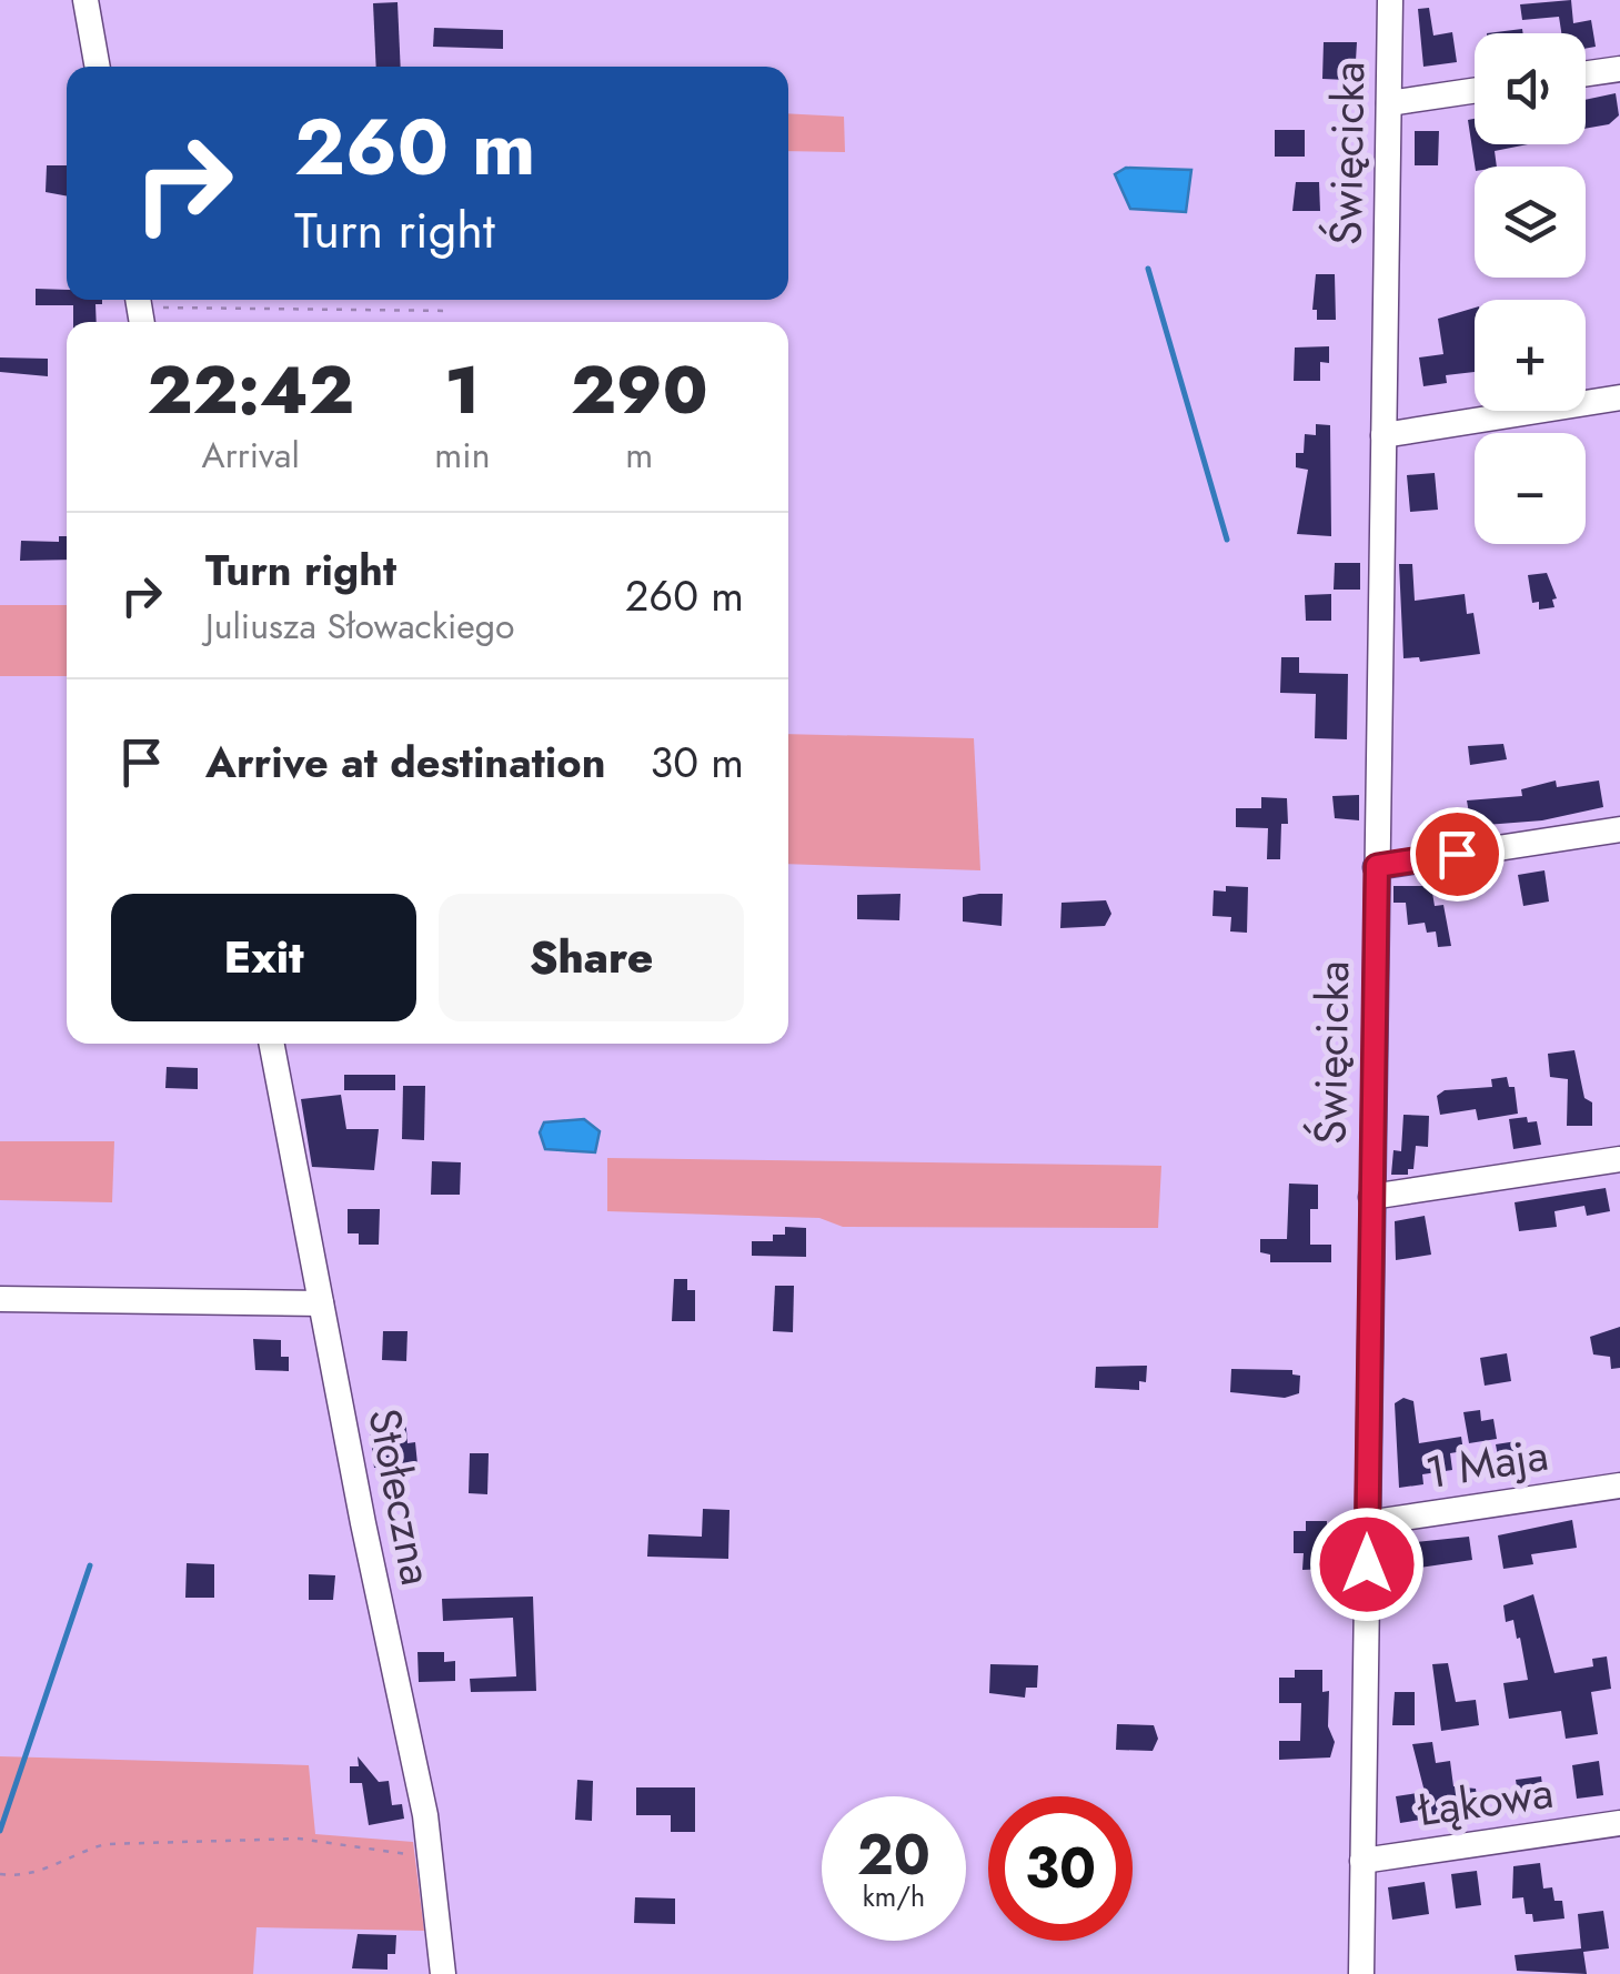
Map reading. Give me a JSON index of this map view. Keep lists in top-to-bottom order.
{
  "streets": {
    "street": [
      "Święcicka",
      "1 Maja",
      "Stołeczna",
      "Łąkowa"
    ]
  },
  "crossings": [
    ["Święcicka", "1 Maja"],
    ["Święcicka", "Łąkowa"]
  ],
  "page": {
    "map_buttons": ["+", "−"],
    "turn": ["260 m", "Turn right"],
    "eta": [
      "22:42",
      "Arrival",
      "1",
      "min",
      "290",
      "m"
    ],
    "list": [
      {
        "name": "Turn right",
        "note": "Juliusza Słowackiego",
        "value": "260 m"
      },
      {
        "name": "Arrive at destination",
        "value": "30 m"
      }
    ],
    "buttons": ["Exit", "Share"],
    "speed": "20 km/h",
    "limit": "30"
  }
}
